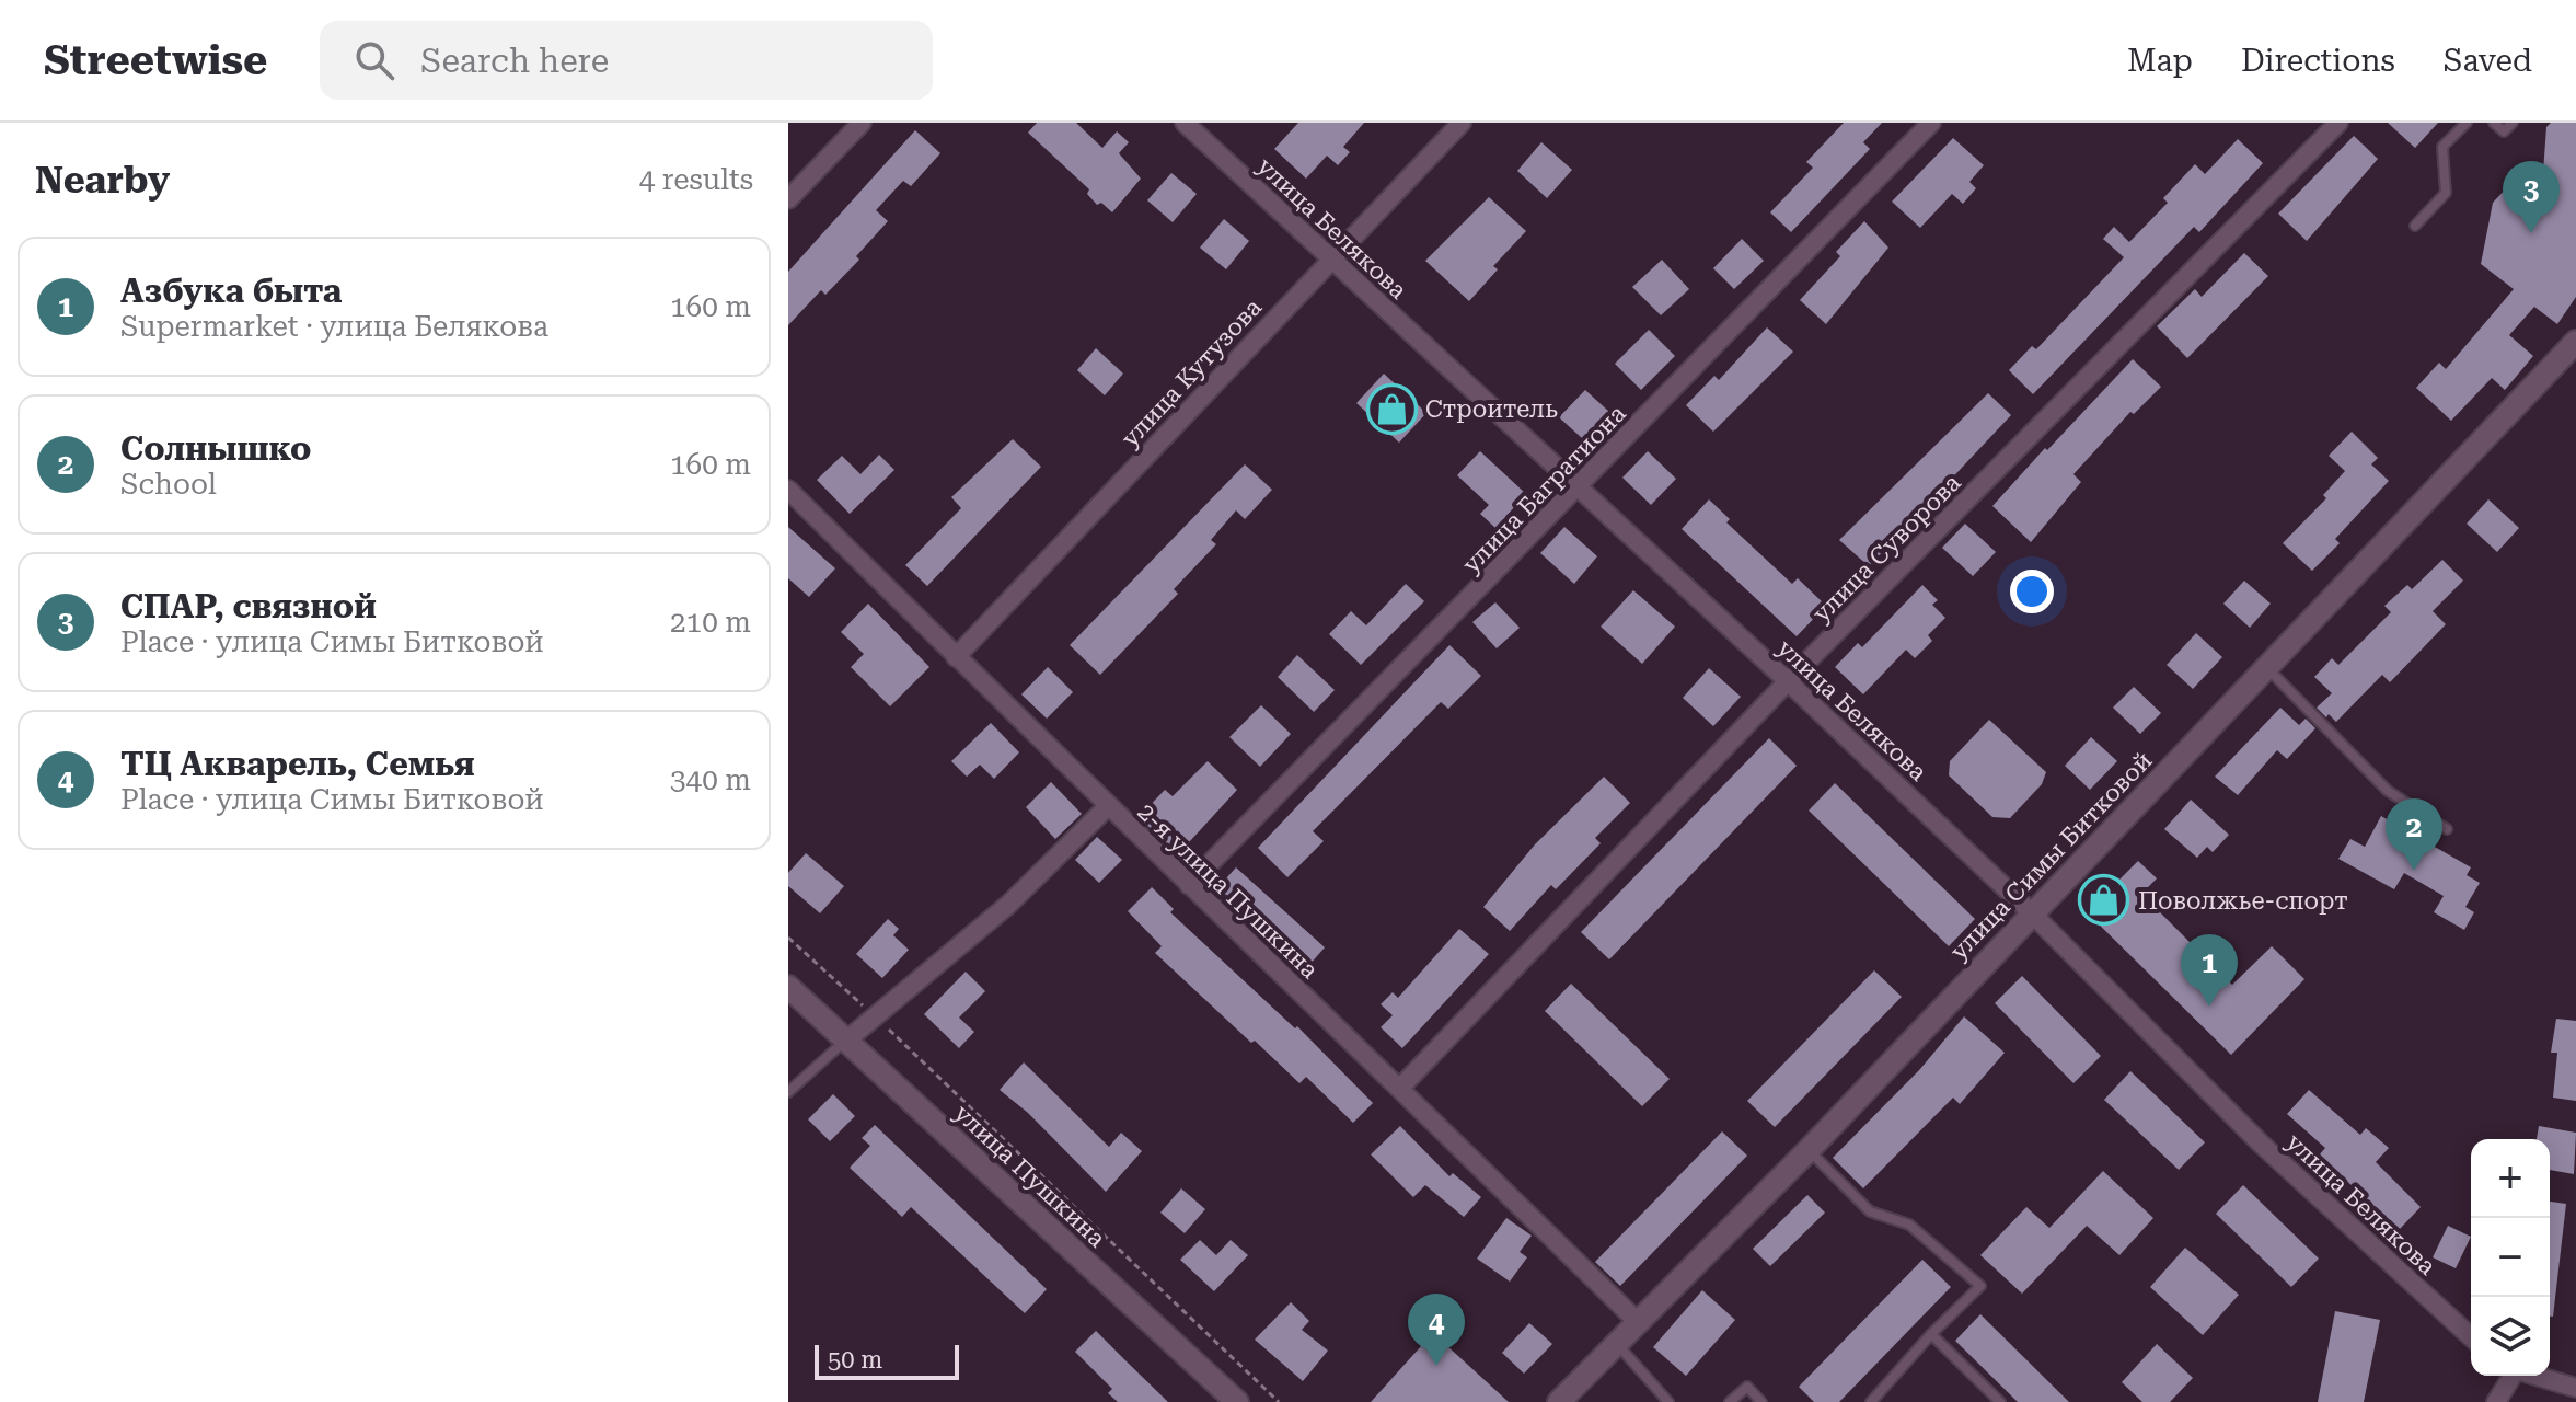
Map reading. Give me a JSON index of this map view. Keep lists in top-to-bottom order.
{
  "streets": {
    "street": [
      "улица Белякова",
      "улица Кутузова",
      "улица Багратиона",
      "улица Суворова",
      "улица Симы Битковой",
      "2-я улица Пушкина",
      "улица Пушкина"
    ]
  },
  "crossings": [
    ["улица Белякова", "улица Кутузова"],
    ["улица Белякова", "улица Багратиона"],
    ["улица Белякова", "улица Суворова"],
    ["улица Белякова", "улица Симы Битковой"],
    ["улица Кутузова", "2-я улица Пушкина"],
    ["улица Багратиона", "2-я улица Пушкина"],
    ["улица Суворова", "2-я улица Пушкина"],
    ["улица Симы Битковой", "2-я улица Пушкина"]
  ],
  "places": {
    "shop": ["Строитель", "Поволжье-спорт"]
  },
  "scale_bar": "50 m",
  "page": {
    "header": "Streetwise",
    "search": "Search here",
    "nav": ["Map", "Directions", "Saved"],
    "heading": ["Nearby", "4 results"],
    "pins": [
      "3",
      "2",
      "1",
      "4"
    ],
    "list": [
      {
        "mark": "1",
        "name": "Азбука быта",
        "note": "Supermarket · улица Белякова",
        "value": "160 m"
      },
      {
        "mark": "2",
        "name": "Солнышко",
        "note": "School",
        "value": "160 m"
      },
      {
        "mark": "3",
        "name": "СПАР, связной",
        "note": "Place · улица Симы Битковой",
        "value": "210 m"
      },
      {
        "mark": "4",
        "name": "ТЦ Акварель, Семья",
        "note": "Place · улица Симы Битковой",
        "value": "340 m"
      }
    ],
    "map_buttons": ["+", "−"],
    "scale": "50 m"
  }
}
